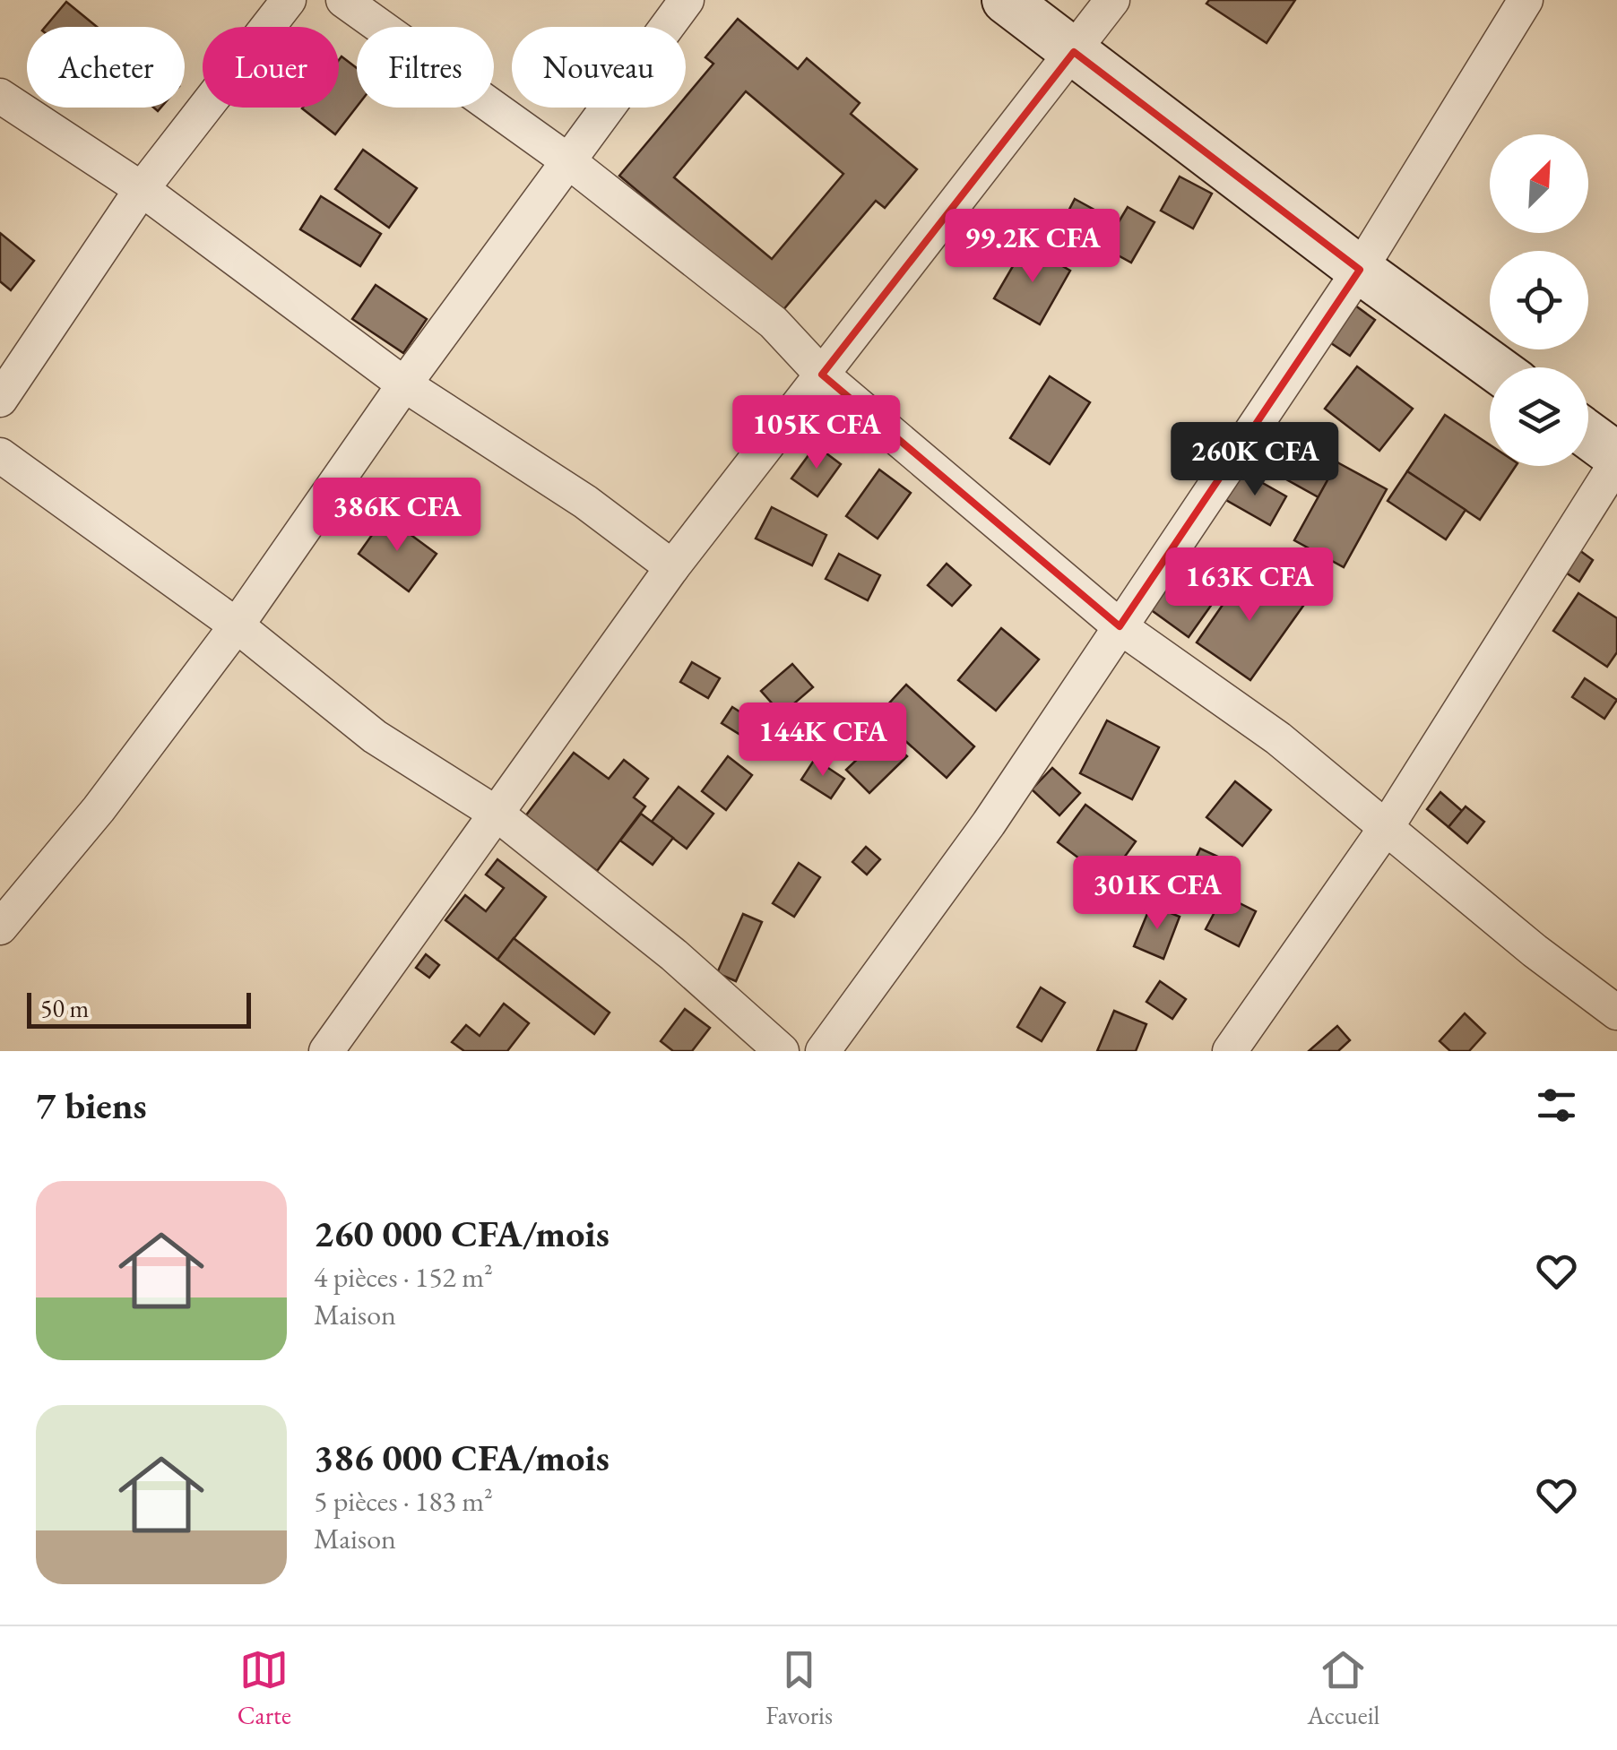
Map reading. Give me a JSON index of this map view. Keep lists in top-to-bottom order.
{
  "scale_bar": "50 m",
  "north": "top right",
  "page": {
    "chip": [
      "Acheter",
      "Louer",
      "Filtres",
      "Nouveau"
    ],
    "price": [
      "99.2K CFA",
      "105K CFA",
      "260K CFA",
      "386K CFA",
      "163K CFA",
      "144K CFA",
      "301K CFA"
    ],
    "scale": "50 m",
    "heading": "7 biens",
    "list": [
      {
        "name": "260 000 CFA/mois",
        "note": "4 pièces · 152 m² · Maison"
      },
      {
        "name": "386 000 CFA/mois",
        "note": "5 pièces · 183 m² · Maison"
      }
    ],
    "tabs": ["Carte", "Favoris", "Accueil"]
  }
}
